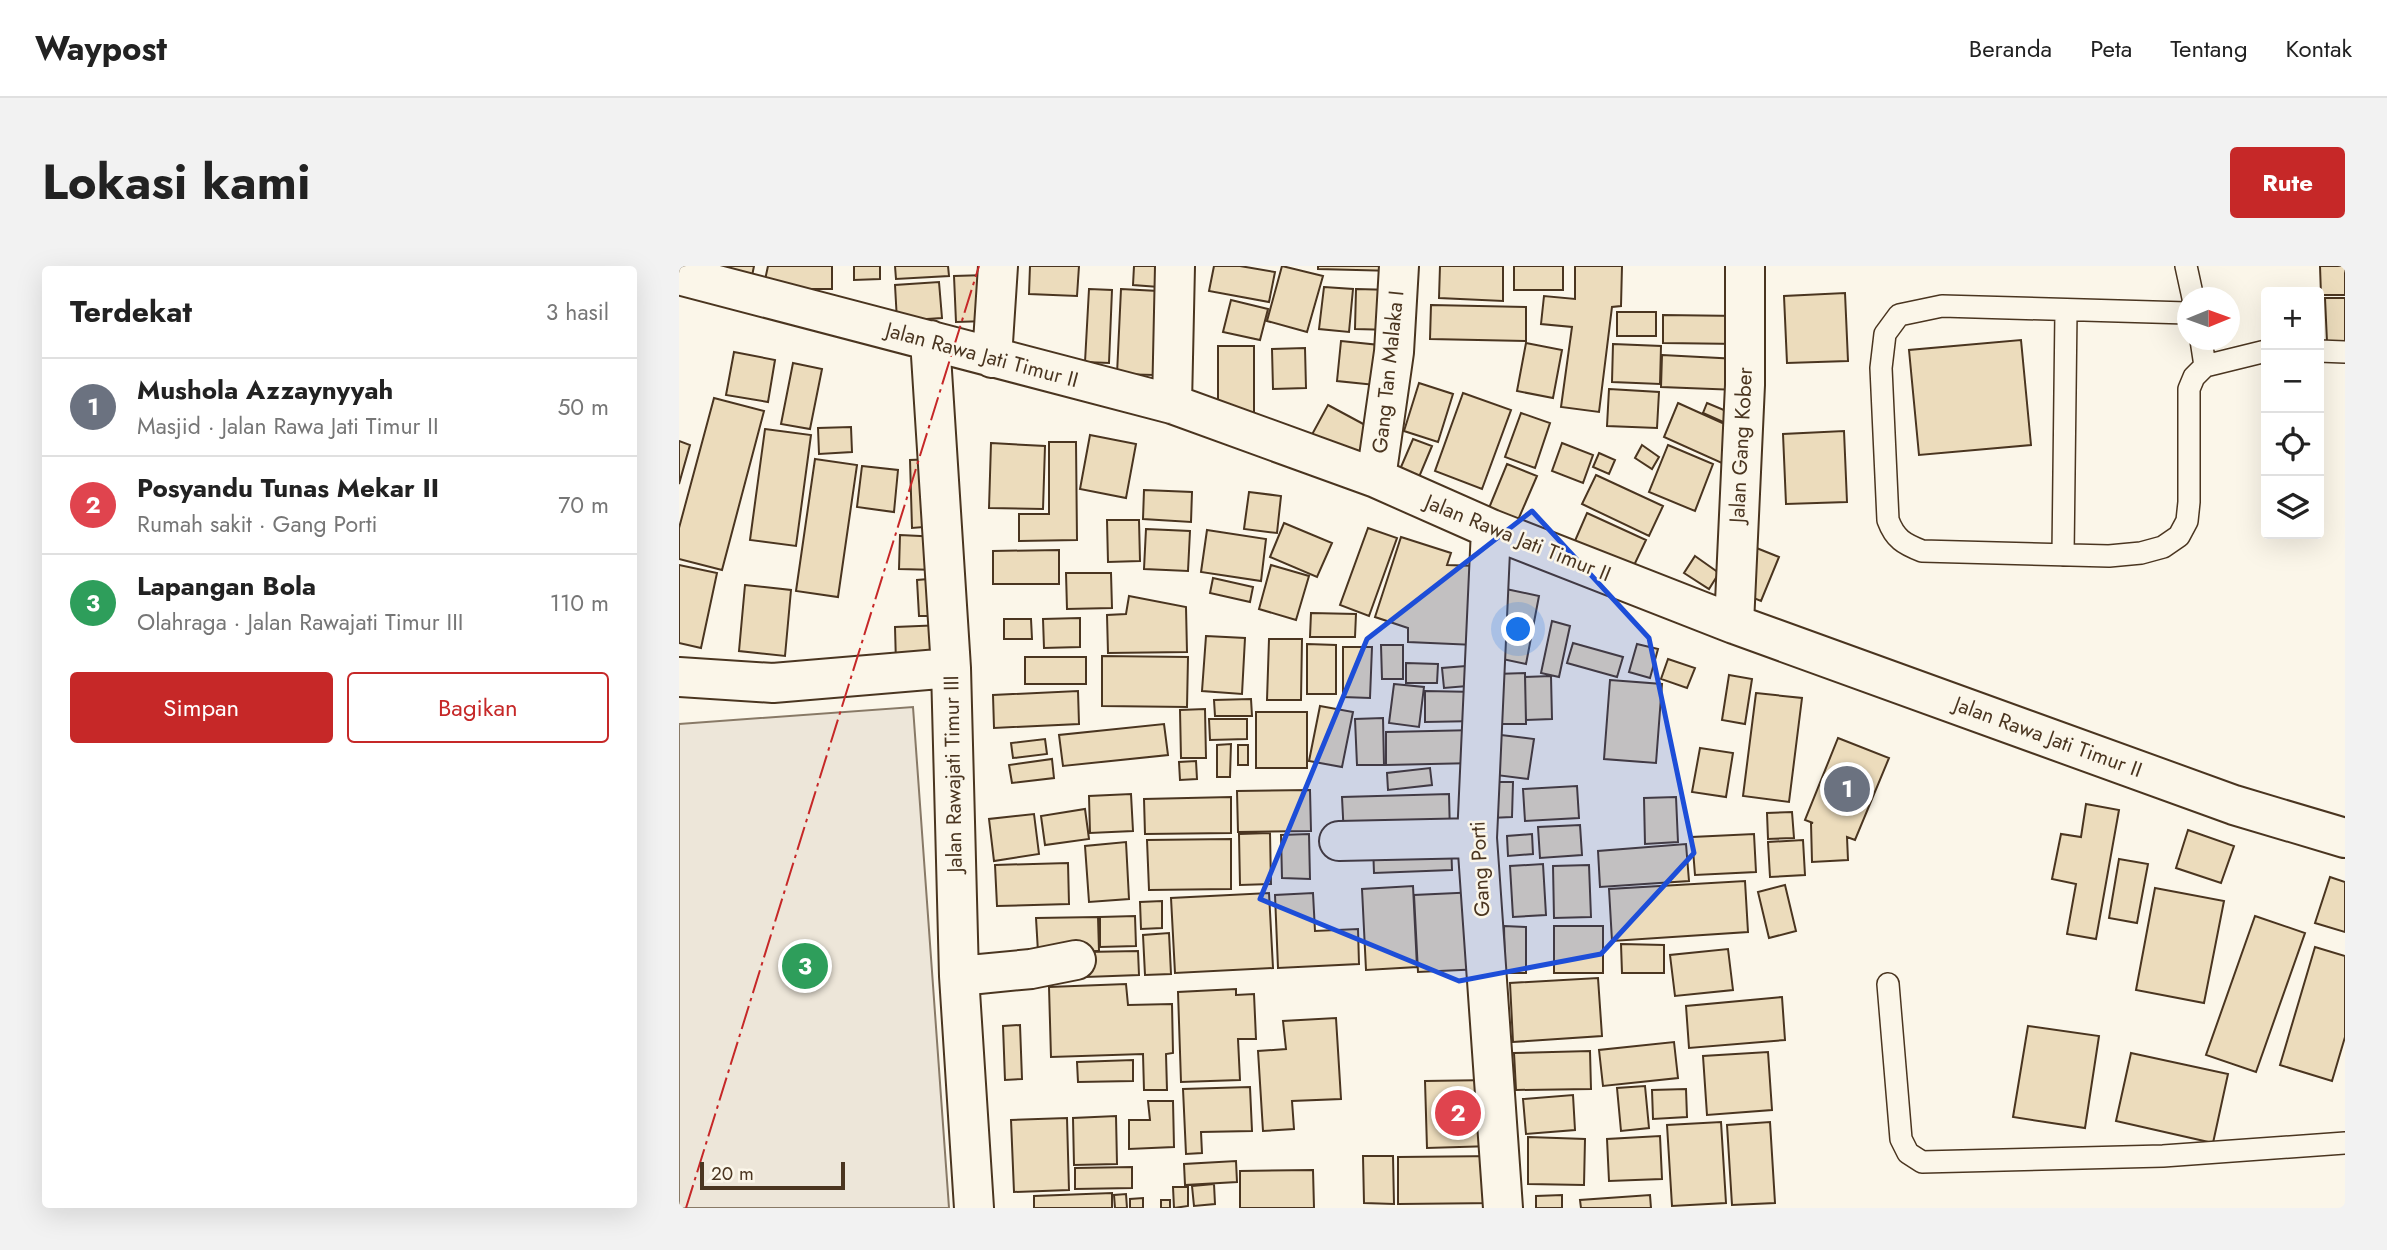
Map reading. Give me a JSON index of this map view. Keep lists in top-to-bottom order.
{
  "streets": {
    "street": [
      "Jalan Rawa Jati Timur II",
      "Gang Tan Malaka I",
      "Jalan Gang Kober",
      "Jalan Rawajati Timur III",
      "Gang Porti"
    ]
  },
  "crossings": [
    ["Jalan Rawa Jati Timur II", "Gang Tan Malaka I"],
    ["Jalan Rawa Jati Timur II", "Jalan Gang Kober"],
    ["Jalan Rawa Jati Timur II", "Jalan Rawajati Timur III"],
    ["Jalan Rawa Jati Timur II", "Gang Porti"]
  ],
  "scale_bar": "20 m",
  "north": "right",
  "page": {
    "header": "Waypost",
    "nav": [
      "Beranda",
      "Peta",
      "Tentang",
      "Kontak"
    ],
    "title": "Lokasi kami",
    "buttons": [
      "Rute",
      ["Simpan", "Bagikan"]
    ],
    "heading": ["Terdekat", "3 hasil"],
    "map_buttons": ["+", "−"],
    "list": [
      {
        "mark": "1",
        "name": "Mushola Azzaynyyah",
        "note": "Masjid · Jalan Rawa Jati Timur II",
        "value": "50 m"
      },
      {
        "mark": "2",
        "name": "Posyandu Tunas Mekar II",
        "note": "Rumah sakit · Gang Porti",
        "value": "70 m"
      },
      {
        "mark": "3",
        "name": "Lapangan Bola",
        "note": "Olahraga · Jalan Rawajati Timur III",
        "value": "110 m"
      }
    ],
    "pins": ["1", "3", "2"],
    "scale": "20 m"
  }
}
